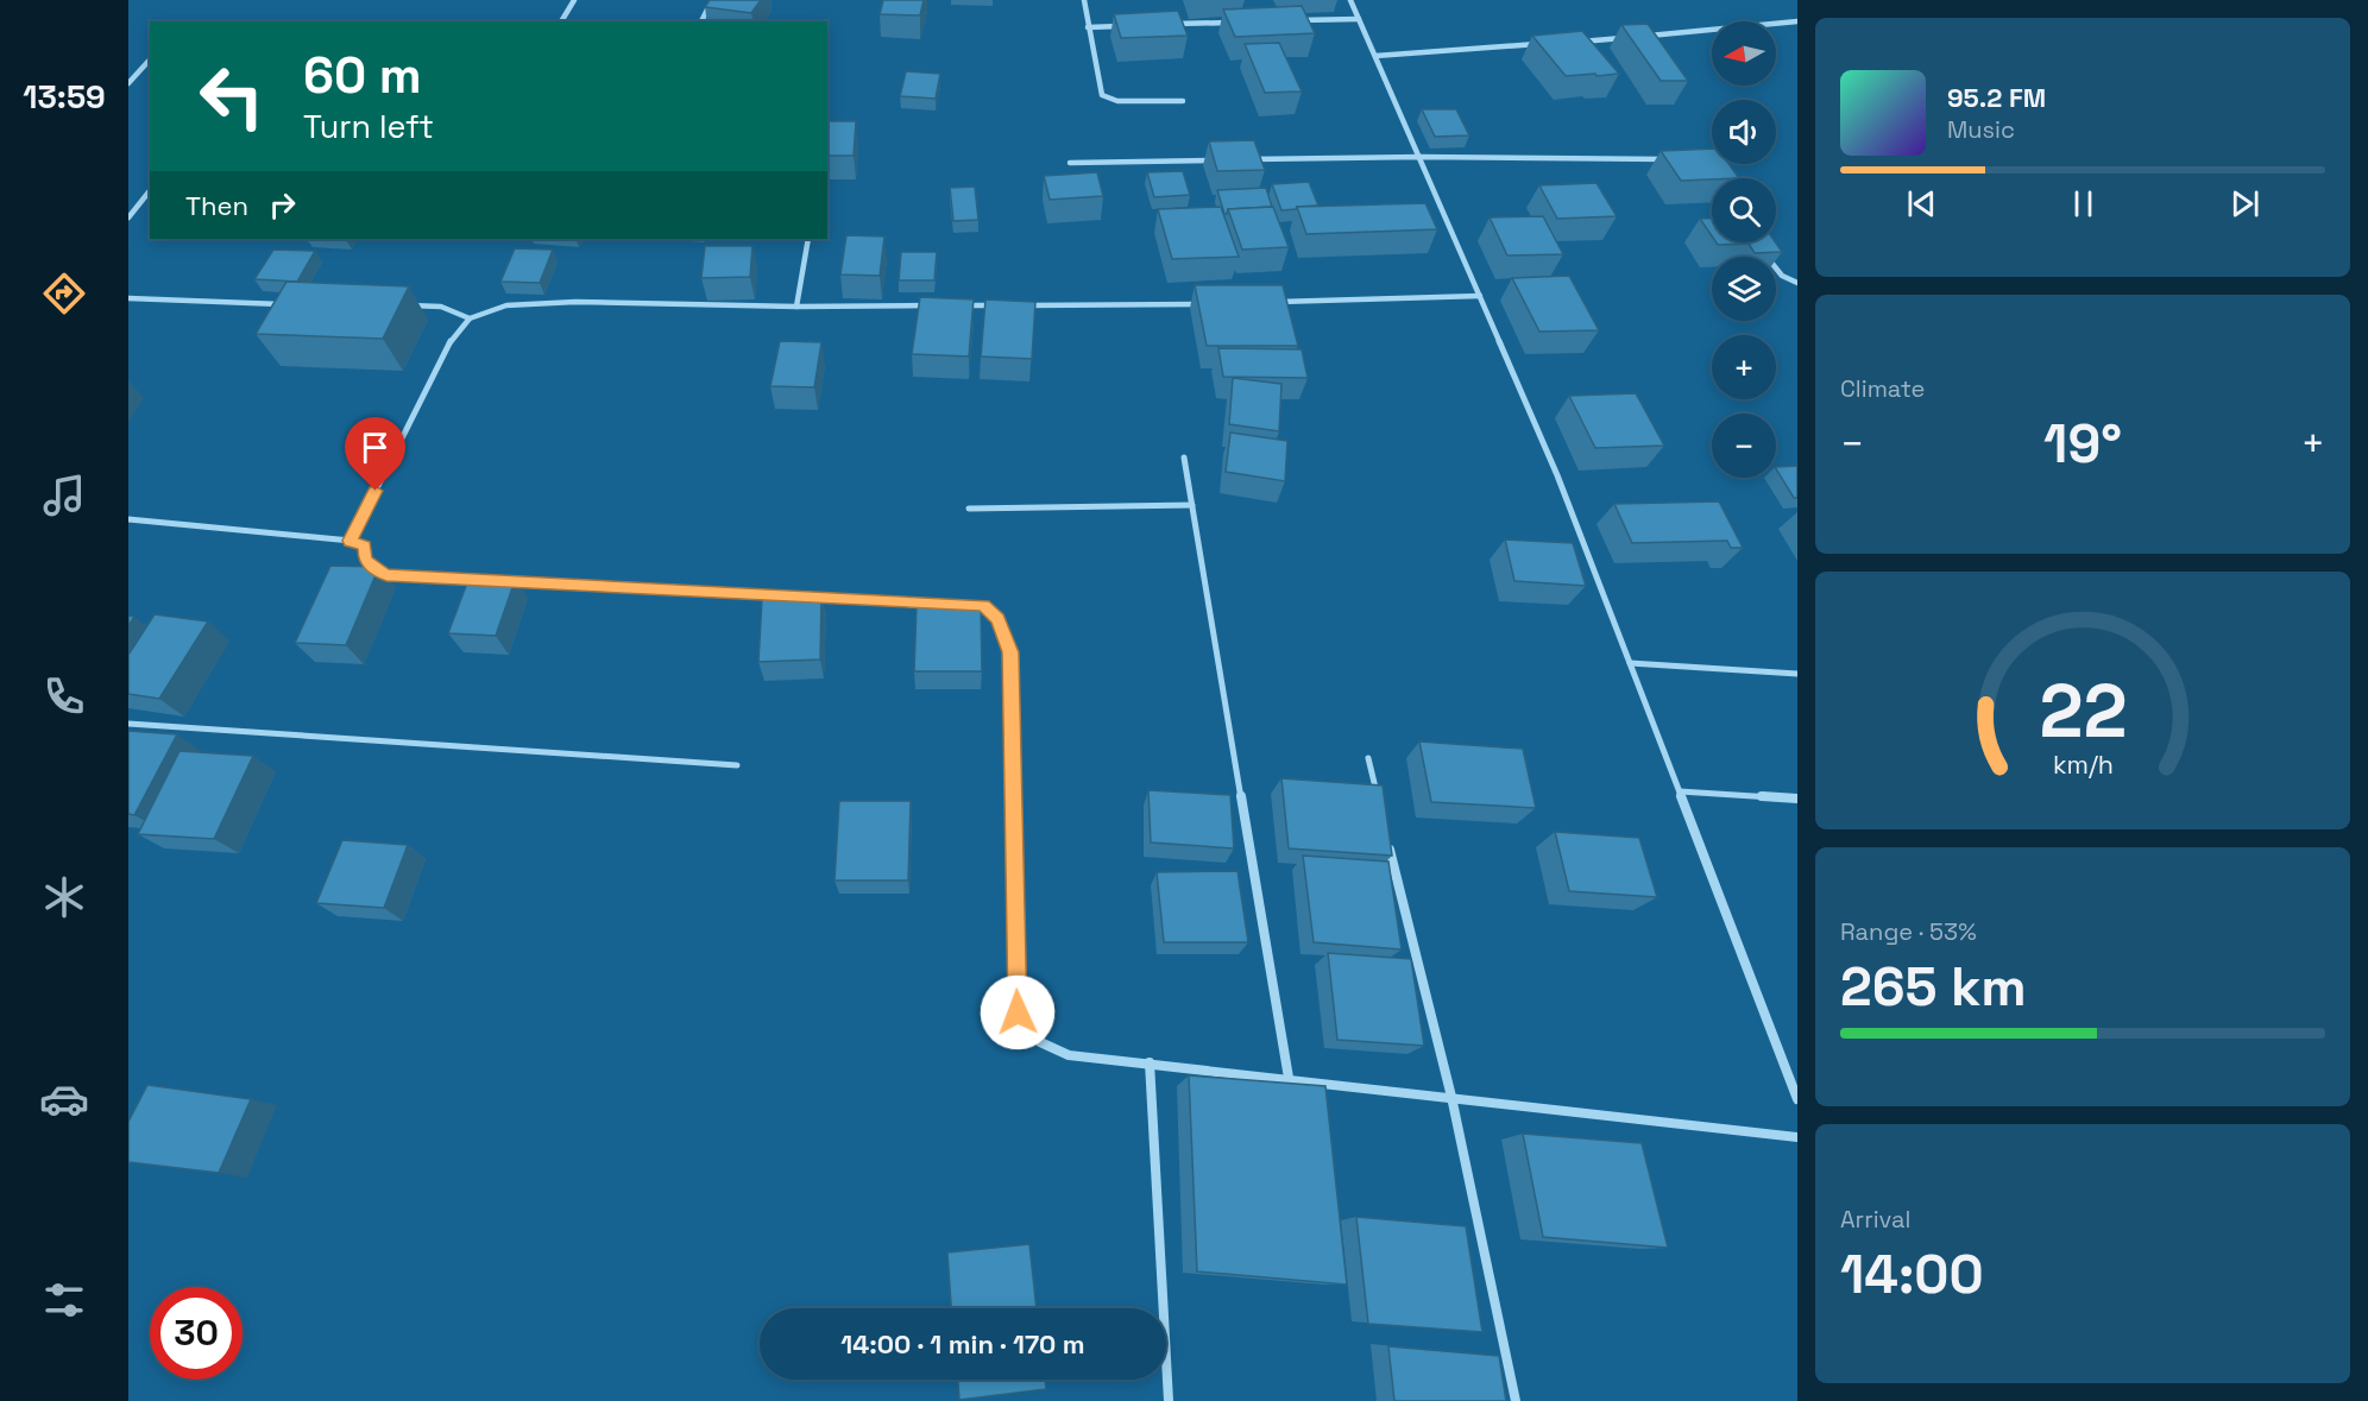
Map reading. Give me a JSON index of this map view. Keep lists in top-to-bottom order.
{
  "north": "left",
  "page": {
    "tabs": "13:59",
    "map_buttons": ["+", "−"],
    "turn": ["60 m", "Turn left"],
    "song": ["95.2 FM", "Music"],
    "then": "Then",
    "tile": [
      "Climate",
      ["Range · 53%", "265 km"],
      ["Arrival", "14:00"]
    ],
    "heat": ["−", "19°", "+"],
    "limit": "30",
    "trip": "14:00 · 1 min · 170 m",
    "gauge": ["22", "km/h"]
  }
}
